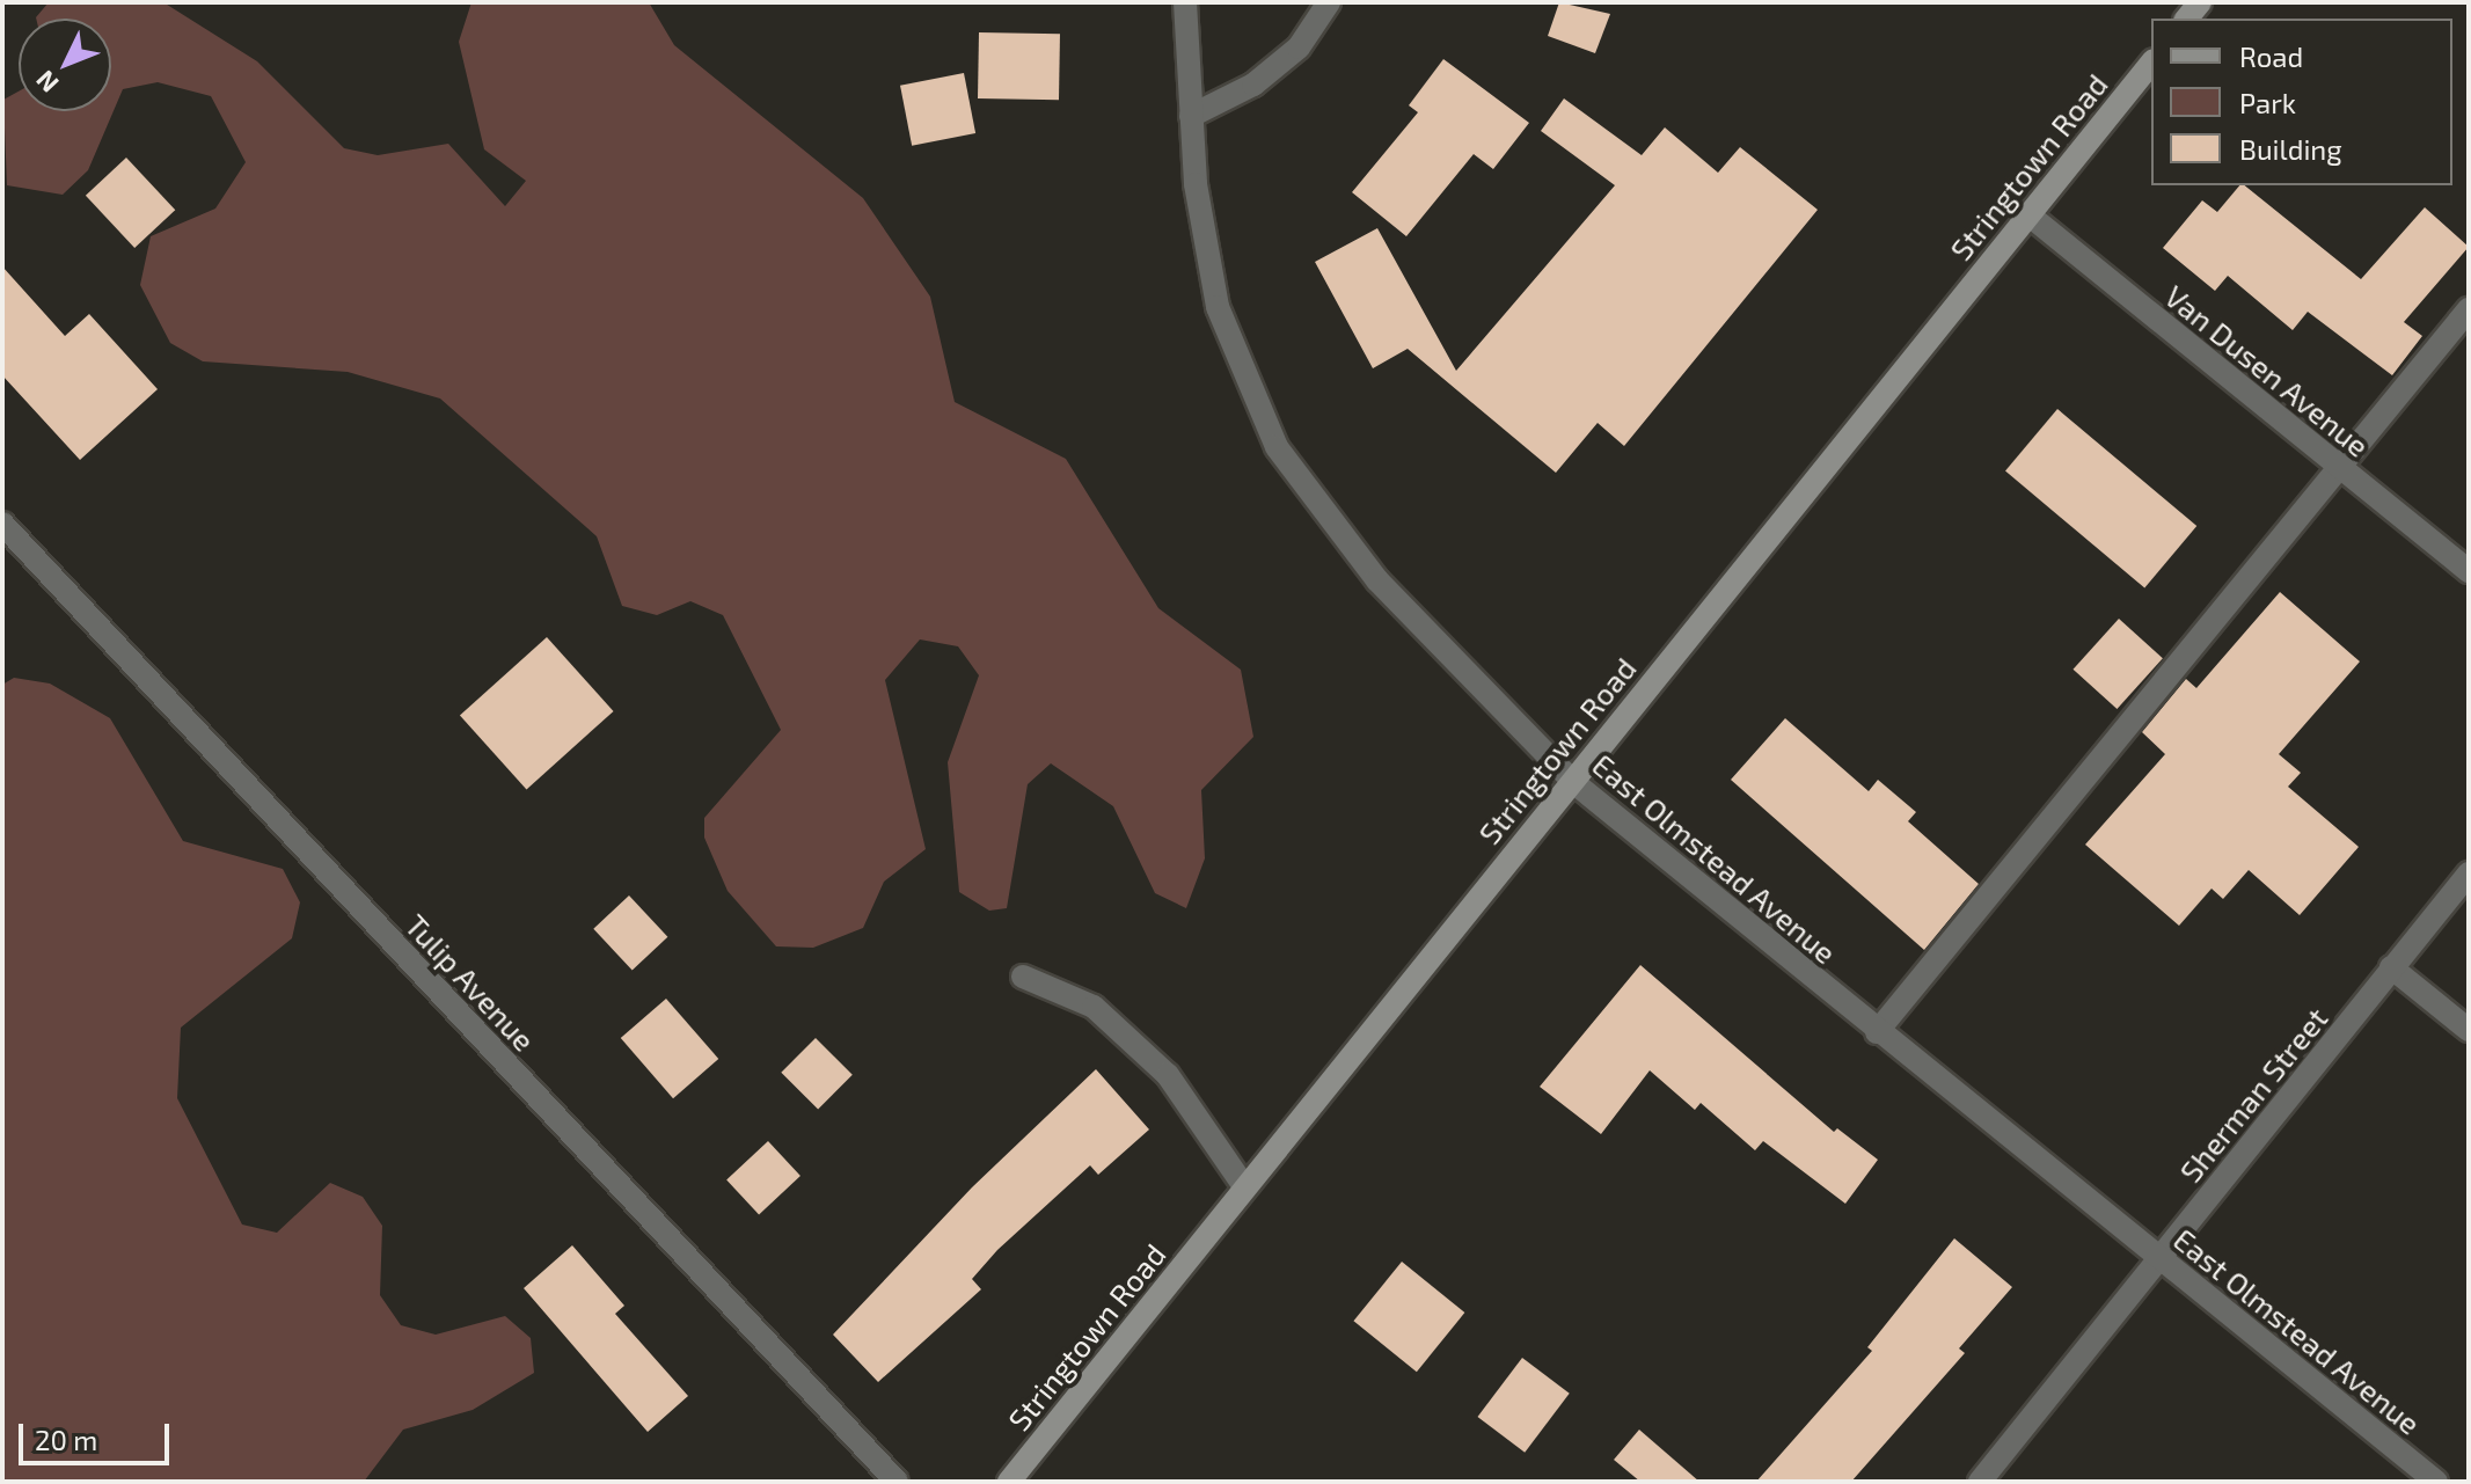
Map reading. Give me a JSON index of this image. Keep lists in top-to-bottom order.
{
  "streets": {
    "main road": ["Stringtown Road"],
    "street": [
      "Van Dusen Avenue",
      "East Olmstead Avenue",
      "Tulip Avenue",
      "Sherman Street"
    ]
  },
  "crossings": [
    ["Stringtown Road", "Van Dusen Avenue"],
    ["Stringtown Road", "East Olmstead Avenue"],
    ["East Olmstead Avenue", "Sherman Street"]
  ],
  "legend": ["Road", "Park", "Building"],
  "scale_bar": "20 m",
  "north": "bottom left"
}
